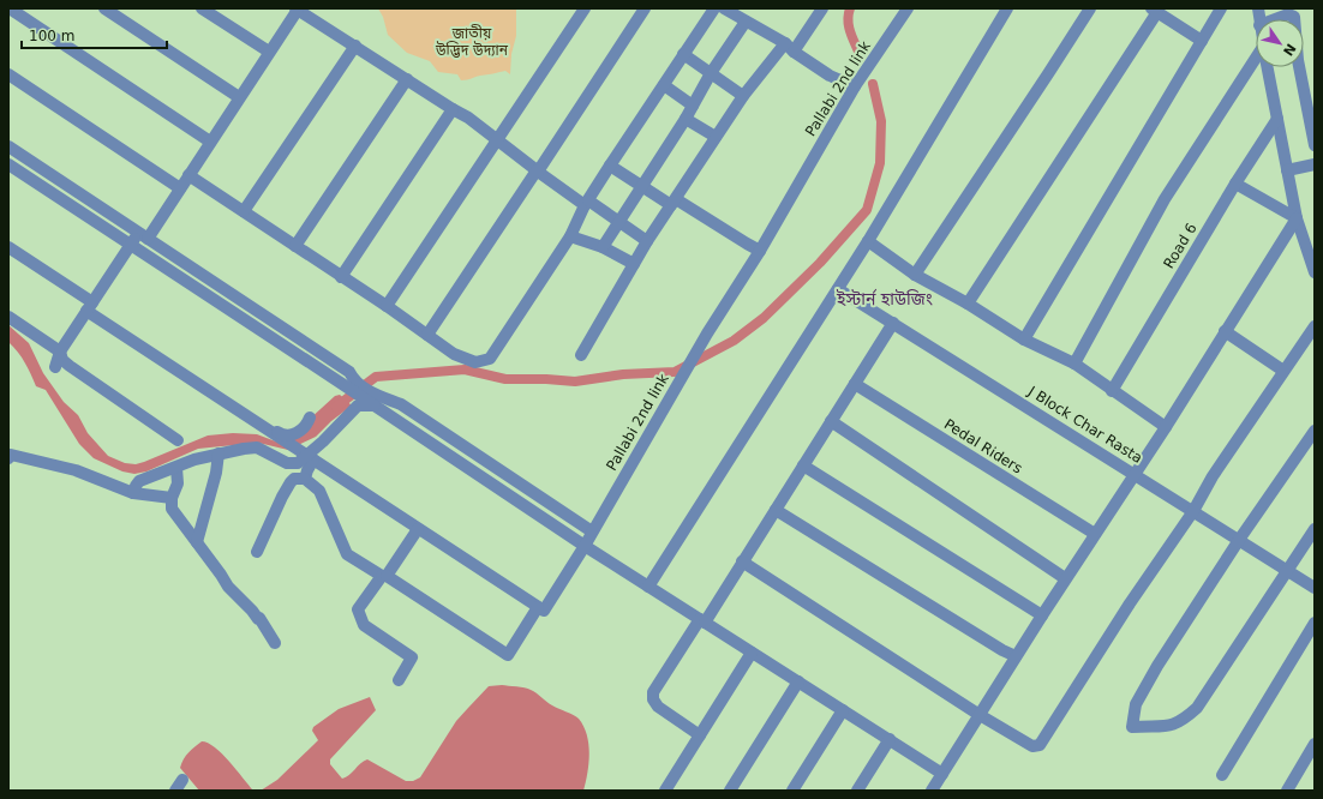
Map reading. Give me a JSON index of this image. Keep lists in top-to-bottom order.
{
  "streets": {
    "street": [
      "Pallabi 2nd link",
      "Road 6",
      "J Block Char Rasta",
      "Pedal Riders"
    ]
  },
  "districts": ["ইস্টার্ন হাউজিং"],
  "parks": ["জাতীয় উদ্ভিদ উদ্যান"],
  "scale_bar": "100 m",
  "north": "bottom right"
}
